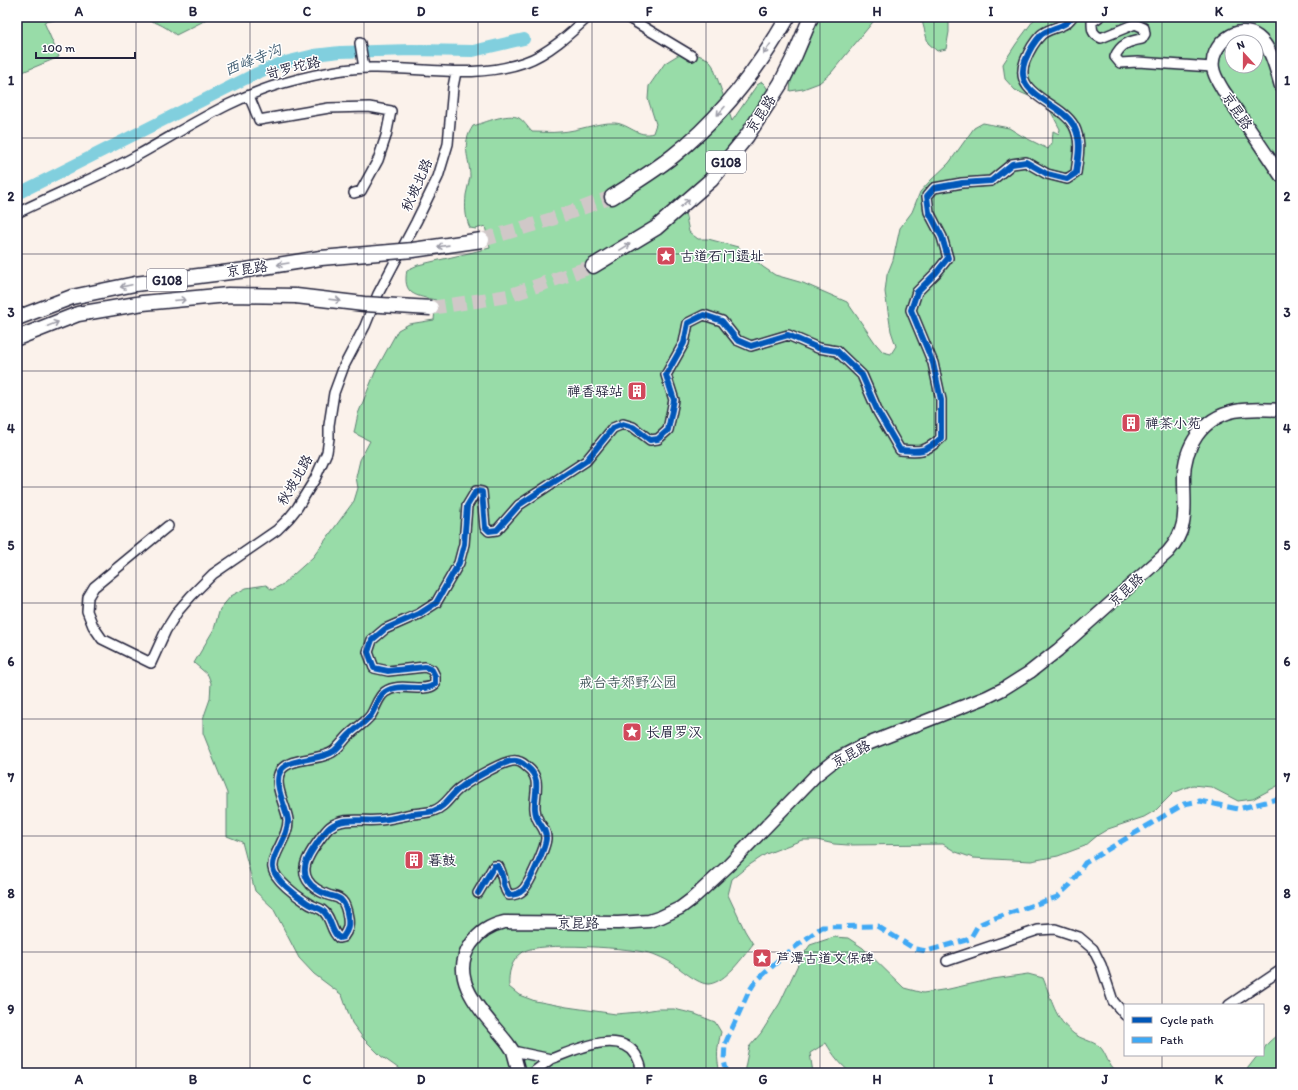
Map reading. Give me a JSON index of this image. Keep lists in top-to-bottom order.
{
  "streets": {
    "highway": ["京昆路", "G108"],
    "street": ["岢罗坨路", "秋坡北路"]
  },
  "crossings": [
    ["岢罗坨路", "秋坡北路"]
  ],
  "water": ["西峰寺沟"],
  "parks": ["戒台寺郊野公园"],
  "places": {
    "place": ["古道石门遗址", "长眉罗汉", "芦潭古道文保碑"],
    "building": ["禅香驿站", "禅茶小苑", "暮鼓"]
  },
  "legend": ["Cycle path", "Path"],
  "scale_bar": "100 m",
  "north": "top",
  "grid": {
    "columns": [
      "A",
      "B",
      "C",
      "D",
      "E",
      "F",
      "G",
      "H",
      "I",
      "J",
      "K"
    ],
    "rows": [
      "1",
      "2",
      "3",
      "4",
      "5",
      "6",
      "7",
      "8",
      "9"
    ]
  }
}
